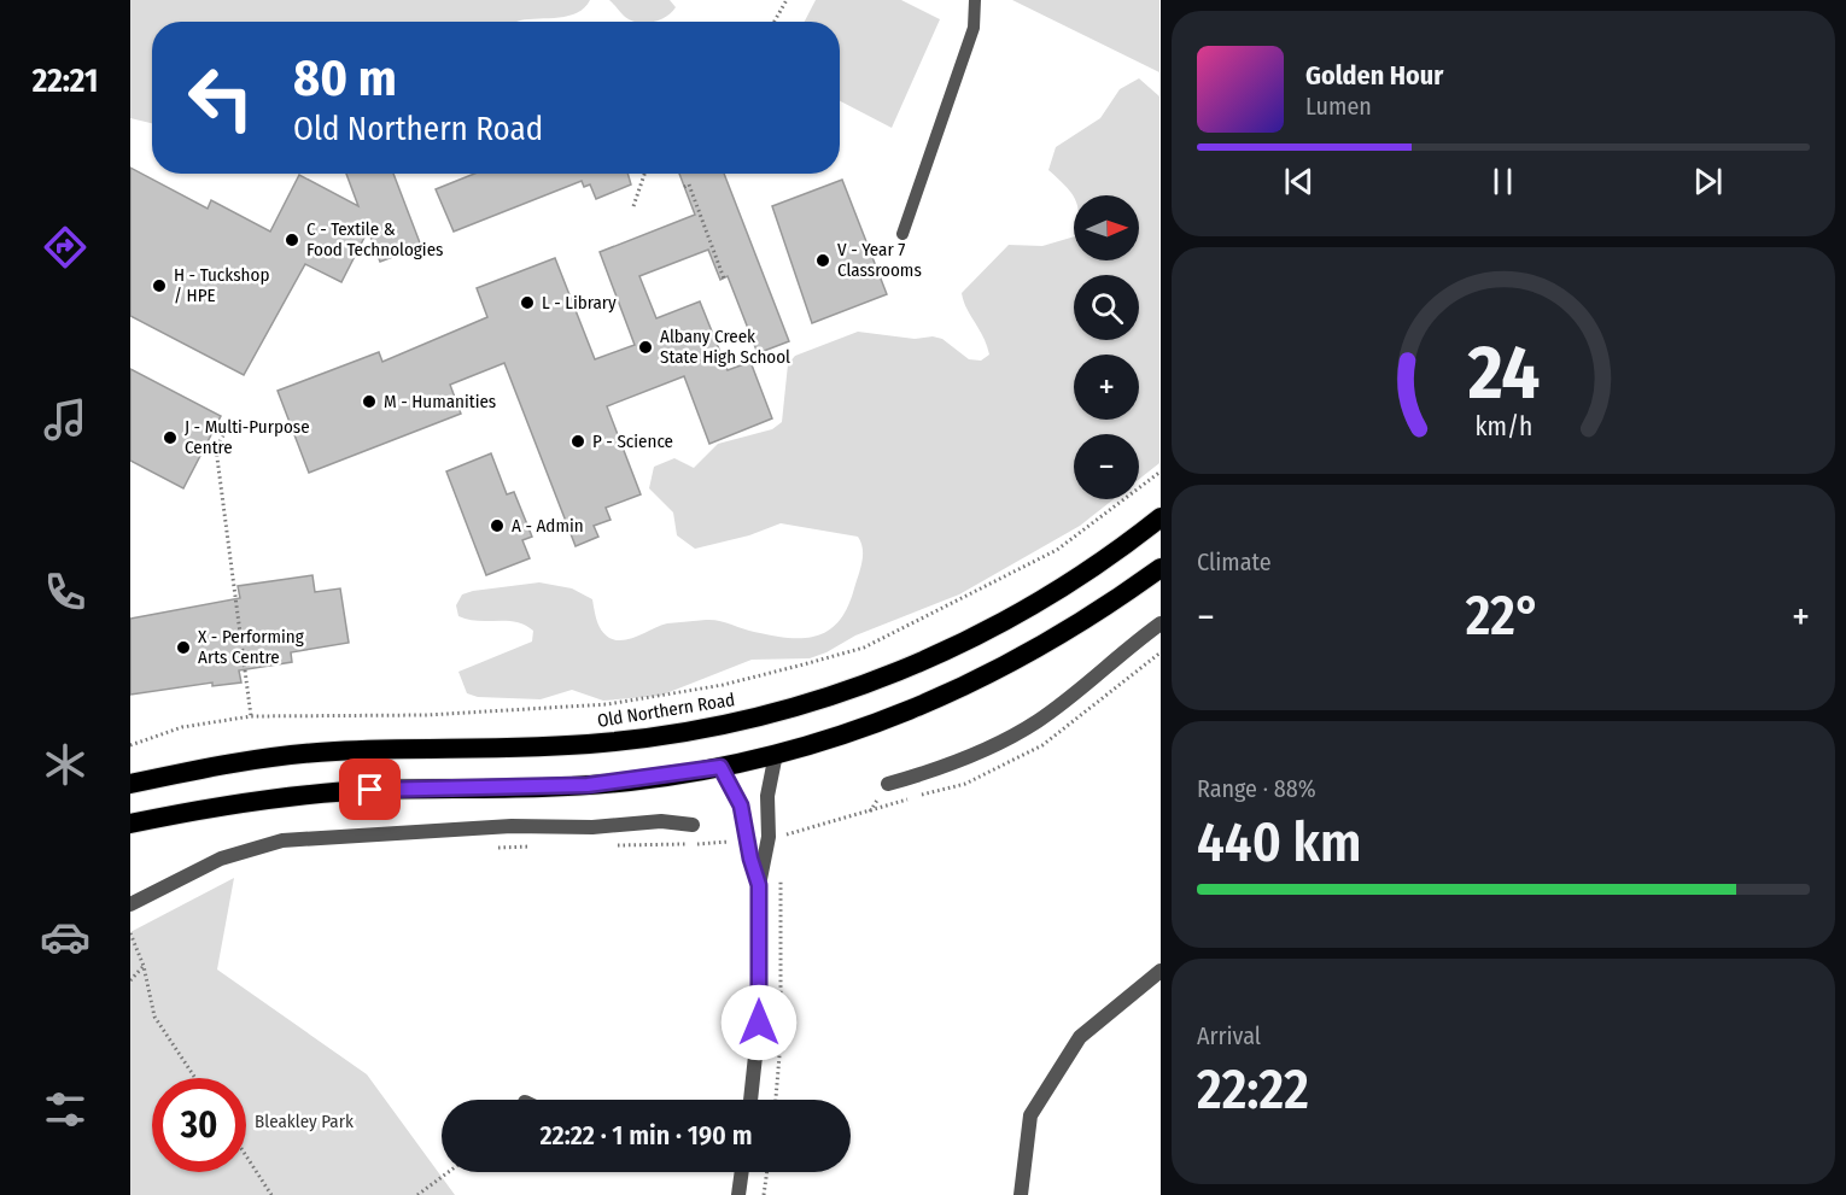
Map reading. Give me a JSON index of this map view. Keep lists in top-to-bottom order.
{
  "streets": {
    "highway": ["Old Northern Road"]
  },
  "parks": ["Bleakley Park"],
  "places": [
    "C - Textile & Food Technologies",
    "V - Year 7 Classrooms",
    "H - Tuckshop / HPE",
    "L - Library",
    "Albany Creek State High School",
    "M - Humanities",
    "J - Multi-Purpose Centre",
    "P - Science",
    "A - Admin",
    "X - Performing Arts Centre"
  ],
  "north": "right",
  "page": {
    "tabs": "22:21",
    "turn": ["80 m", "Old Northern Road"],
    "song": ["Golden Hour", "Lumen"],
    "map_buttons": ["+", "−"],
    "tile": [
      "Climate",
      ["Range · 88%", "440 km"],
      ["Arrival", "22:22"]
    ],
    "heat": ["−", "22°", "+"],
    "limit": "30",
    "trip": "22:22 · 1 min · 190 m",
    "gauge": ["24", "km/h"]
  }
}
